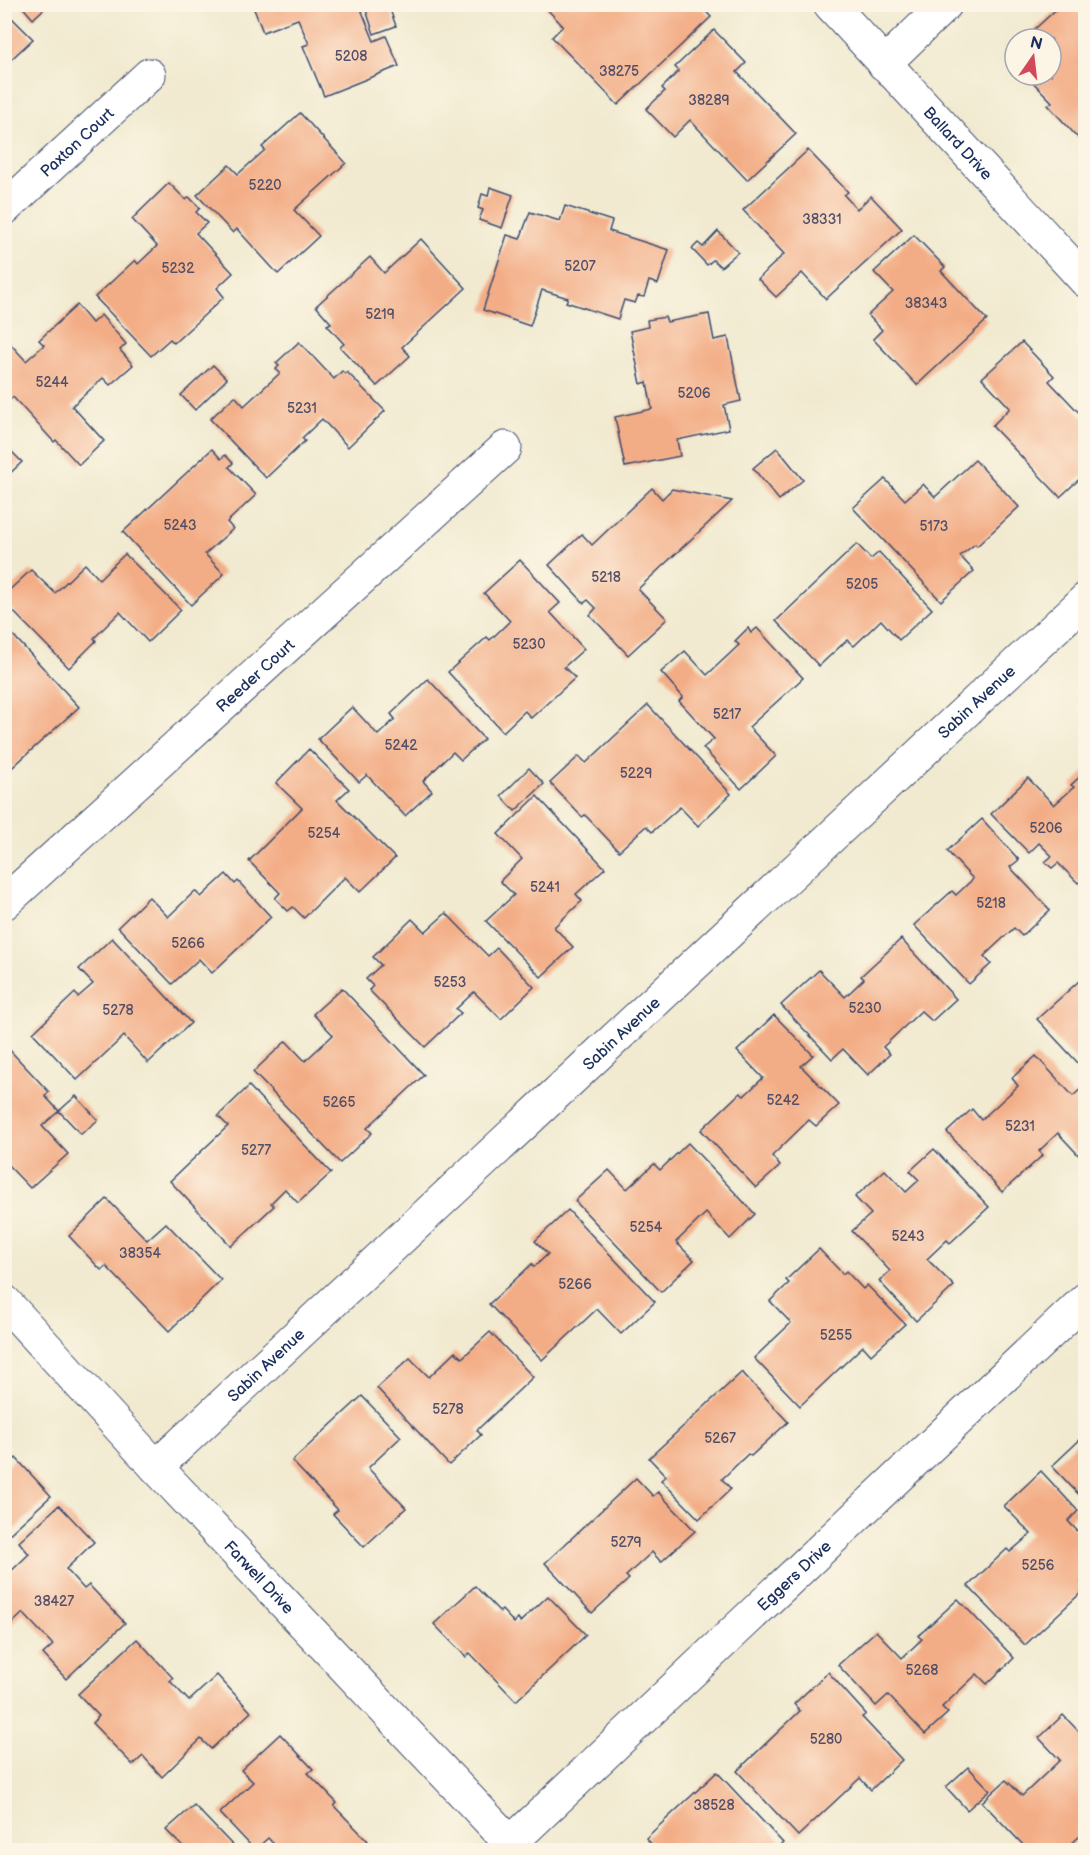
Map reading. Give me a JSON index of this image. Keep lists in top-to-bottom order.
{
  "streets": {
    "street": [
      "Paxton Court",
      "Ballard Drive",
      "Reeder Court",
      "Sabin Avenue",
      "Eggers Drive",
      "Farwell Drive"
    ]
  },
  "crossings": [
    ["Sabin Avenue", "Farwell Drive"],
    ["Eggers Drive", "Farwell Drive"]
  ],
  "house_numbers": [
    "5208",
    "38275",
    "38289",
    "5220",
    "38331",
    "5207",
    "5232",
    "38343",
    "5219",
    "5244",
    "5206",
    "5231",
    "5243",
    "5173",
    "5218",
    "5205",
    "5230",
    "5217",
    "5242",
    "5229",
    "5206",
    "5254",
    "5241",
    "5218",
    "5266",
    "5253",
    "5230",
    "5278",
    "5242",
    "5265",
    "5231",
    "5277",
    "5254",
    "5243",
    "38354",
    "5266",
    "5255",
    "5278",
    "5267",
    "5279",
    "5256",
    "38427",
    "5268",
    "5280",
    "38528"
  ],
  "north": "top"
}
